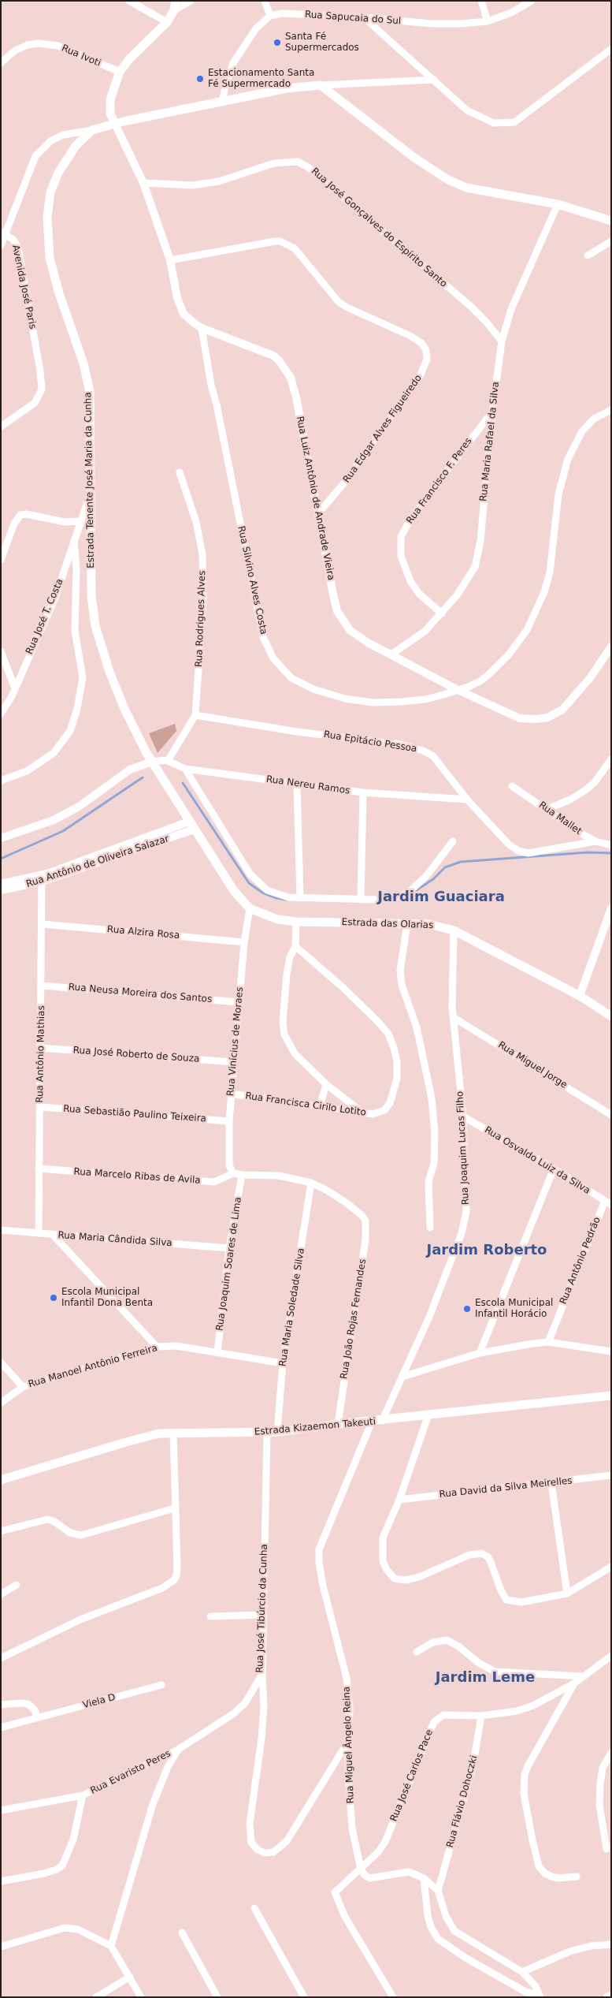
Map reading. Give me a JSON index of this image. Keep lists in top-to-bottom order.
{
  "streets": {
    "main road": ["Estrada Tenente José Maria da Cunha", "Estrada das Olarias", "Estrada Kizaemon Takeuti"],
    "street": [
      "Rua Sapucaia do Sul",
      "Rua Ivoti",
      "Rua José Gonçalves do Espírito Santo",
      "Avenida José Paris",
      "Rua Edgar Alves Figueiredo",
      "Rua Maria Rafael da Silva",
      "Rua Francisco F. Peres",
      "Rua Luiz Antônio de Andrade Vieira",
      "Rua Silvino Alves Costa",
      "Rua José T. Costa",
      "Rua Rodrigues Alves",
      "Rua Epitácio Pessoa",
      "Rua Nereu Ramos",
      "Rua Mallet",
      "Rua Antônio de Oliveira Salazar",
      "Rua Alzira Rosa",
      "Rua Neusa Moreira dos Santos",
      "Rua Vinícius de Moraes",
      "Rua Antônio Mathias",
      "Rua José Roberto de Souza",
      "Rua Miguel Jorge",
      "Rua Francisca Cirilo Lotito",
      "Rua Sebastião Paulino Teixeira",
      "Rua Joaquim Lucas Filho",
      "Rua Osvaldo Luiz da Silva",
      "Rua Marcelo Ribas de Avila",
      "Rua Maria Cândida Silva",
      "Rua Antônio Pedrão",
      "Rua Joaquim Soares de Lima",
      "Rua Maria Soledade Silva",
      "Rua João Rojas Fernandes",
      "Rua Manoel Antônio Ferreira",
      "Rua David da Silva Meirelles",
      "Rua José Tibúrcio da Cunha",
      "Viela D",
      "Rua Miguel Ângelo Reina",
      "Rua Evaristo Peres",
      "Rua José Carlos Pace",
      "Rua Flávio Dohoczki"
    ]
  },
  "crossings": [
    ["Rua José Gonçalves do Espírito Santo", "Rua Maria Rafael da Silva"],
    ["Rua José Gonçalves do Espírito Santo", "Rua Luiz Antônio de Andrade Vieira"],
    ["Avenida José Paris", "Estrada Tenente José Maria da Cunha"],
    ["Rua Edgar Alves Figueiredo", "Rua Luiz Antônio de Andrade Vieira"],
    ["Rua Maria Rafael da Silva", "Rua Francisco F. Peres"],
    ["Rua Maria Rafael da Silva", "Rua Luiz Antônio de Andrade Vieira"],
    ["Estrada Tenente José Maria da Cunha", "Rua Luiz Antônio de Andrade Vieira"],
    ["Estrada Tenente José Maria da Cunha", "Rua José T. Costa"],
    ["Estrada Tenente José Maria da Cunha", "Rua Nereu Ramos"],
    ["Estrada Tenente José Maria da Cunha", "Rua Antônio de Oliveira Salazar"],
    ["Estrada Tenente José Maria da Cunha", "Estrada das Olarias"],
    ["Rua Luiz Antônio de Andrade Vieira", "Rua Silvino Alves Costa"],
    ["Rua Rodrigues Alves", "Rua Epitácio Pessoa"],
    ["Rua Rodrigues Alves", "Rua Nereu Ramos"],
    ["Rua Epitácio Pessoa", "Rua Nereu Ramos"],
    ["Rua Epitácio Pessoa", "Rua Mallet"],
    ["Rua Antônio de Oliveira Salazar", "Estrada das Olarias"],
    ["Rua Antônio de Oliveira Salazar", "Rua Antônio Mathias"],
    ["Estrada das Olarias", "Rua Vinícius de Moraes"],
    ["Estrada das Olarias", "Rua Joaquim Lucas Filho"],
    ["Rua Alzira Rosa", "Rua Vinícius de Moraes"],
    ["Rua Alzira Rosa", "Rua Antônio Mathias"],
    ["Rua Neusa Moreira dos Santos", "Rua Vinícius de Moraes"],
    ["Rua Neusa Moreira dos Santos", "Rua Antônio Mathias"],
    ["Rua Vinícius de Moraes", "Rua José Roberto de Souza"],
    ["Rua Vinícius de Moraes", "Rua Francisca Cirilo Lotito"],
    ["Rua Vinícius de Moraes", "Rua Sebastião Paulino Teixeira"],
    ["Rua Vinícius de Moraes", "Rua Marcelo Ribas de Avila"],
    ["Rua Antônio Mathias", "Rua José Roberto de Souza"],
    ["Rua Antônio Mathias", "Rua Sebastião Paulino Teixeira"],
    ["Rua Antônio Mathias", "Rua Marcelo Ribas de Avila"],
    ["Rua Antônio Mathias", "Rua Maria Cândida Silva"],
    ["Rua Miguel Jorge", "Rua Joaquim Lucas Filho"],
    ["Rua Joaquim Lucas Filho", "Rua Osvaldo Luiz da Silva"],
    ["Rua Joaquim Lucas Filho", "Estrada Kizaemon Takeuti"],
    ["Rua Osvaldo Luiz da Silva", "Rua Antônio Pedrão"],
    ["Rua Maria Cândida Silva", "Rua Joaquim Soares de Lima"],
    ["Rua Joaquim Soares de Lima", "Rua Manoel Antônio Ferreira"],
    ["Rua Maria Soledade Silva", "Rua João Rojas Fernandes"],
    ["Rua Maria Soledade Silva", "Rua Manoel Antônio Ferreira"],
    ["Rua Maria Soledade Silva", "Estrada Kizaemon Takeuti"],
    ["Rua João Rojas Fernandes", "Estrada Kizaemon Takeuti"],
    ["Estrada Kizaemon Takeuti", "Rua José Tibúrcio da Cunha"],
    ["Estrada Kizaemon Takeuti", "Rua Miguel Ângelo Reina"],
    ["Rua José Tibúrcio da Cunha", "Rua Evaristo Peres"],
    ["Rua Miguel Ângelo Reina", "Rua José Carlos Pace"],
    ["Rua José Carlos Pace", "Rua Flávio Dohoczki"]
  ],
  "districts": ["Jardim Guaciara", "Jardim Roberto", "Jardim Leme"],
  "places": [
    "Santa Fé Supermercados",
    "Estacionamento Santa Fé Supermercado",
    "Escola Municipal Infantil Dona Benta",
    "Escola Municipal Infantil Horácio"
  ]
}
